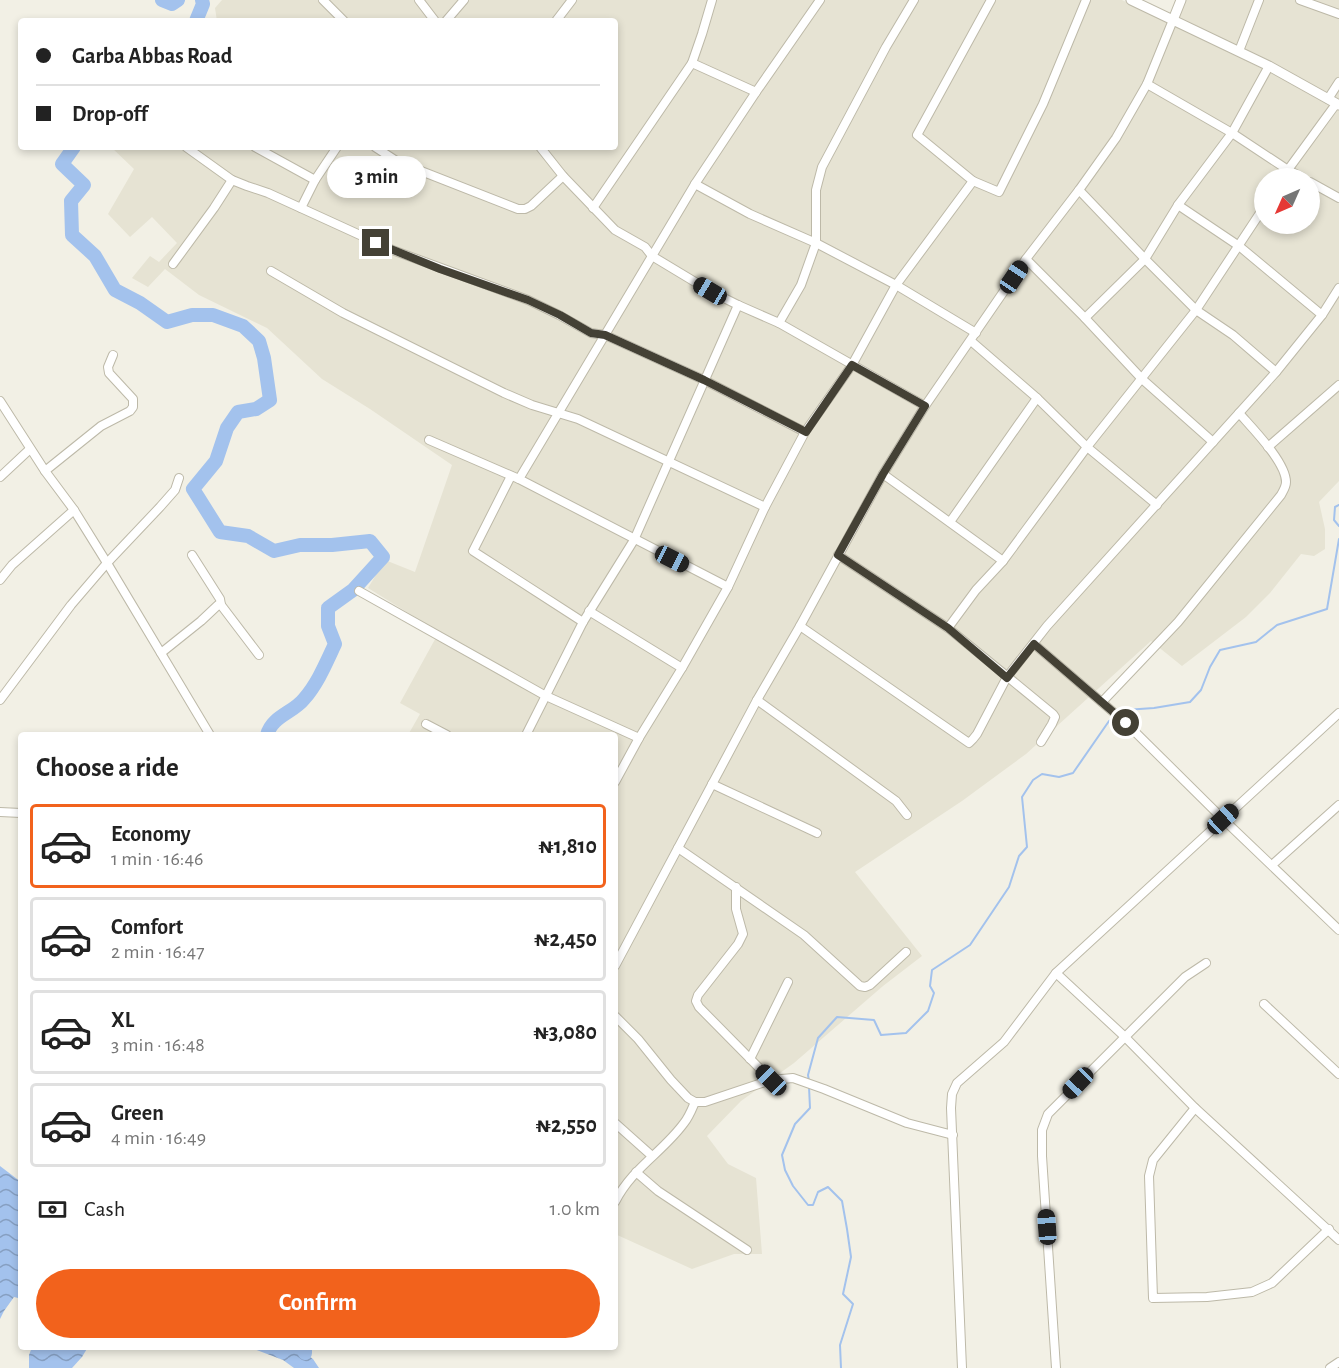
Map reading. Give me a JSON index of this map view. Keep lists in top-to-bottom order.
{
  "north": "bottom left",
  "page": {
    "banner": ["Garba Abbas Road", "Drop-off"],
    "bubble": "3 min",
    "heading": "Choose a ride",
    "list": [
      {
        "name": "Economy",
        "note": "1 min · 16:46",
        "value": "₦1,810"
      },
      {
        "name": "Comfort",
        "note": "2 min · 16:47",
        "value": "₦2,450"
      },
      {
        "name": "XL",
        "note": "3 min · 16:48",
        "value": "₦3,080"
      },
      {
        "name": "Green",
        "note": "4 min · 16:49",
        "value": "₦2,550"
      }
    ],
    "pay": ["Cash", "1.0 km"],
    "buttons": "Confirm"
  }
}
